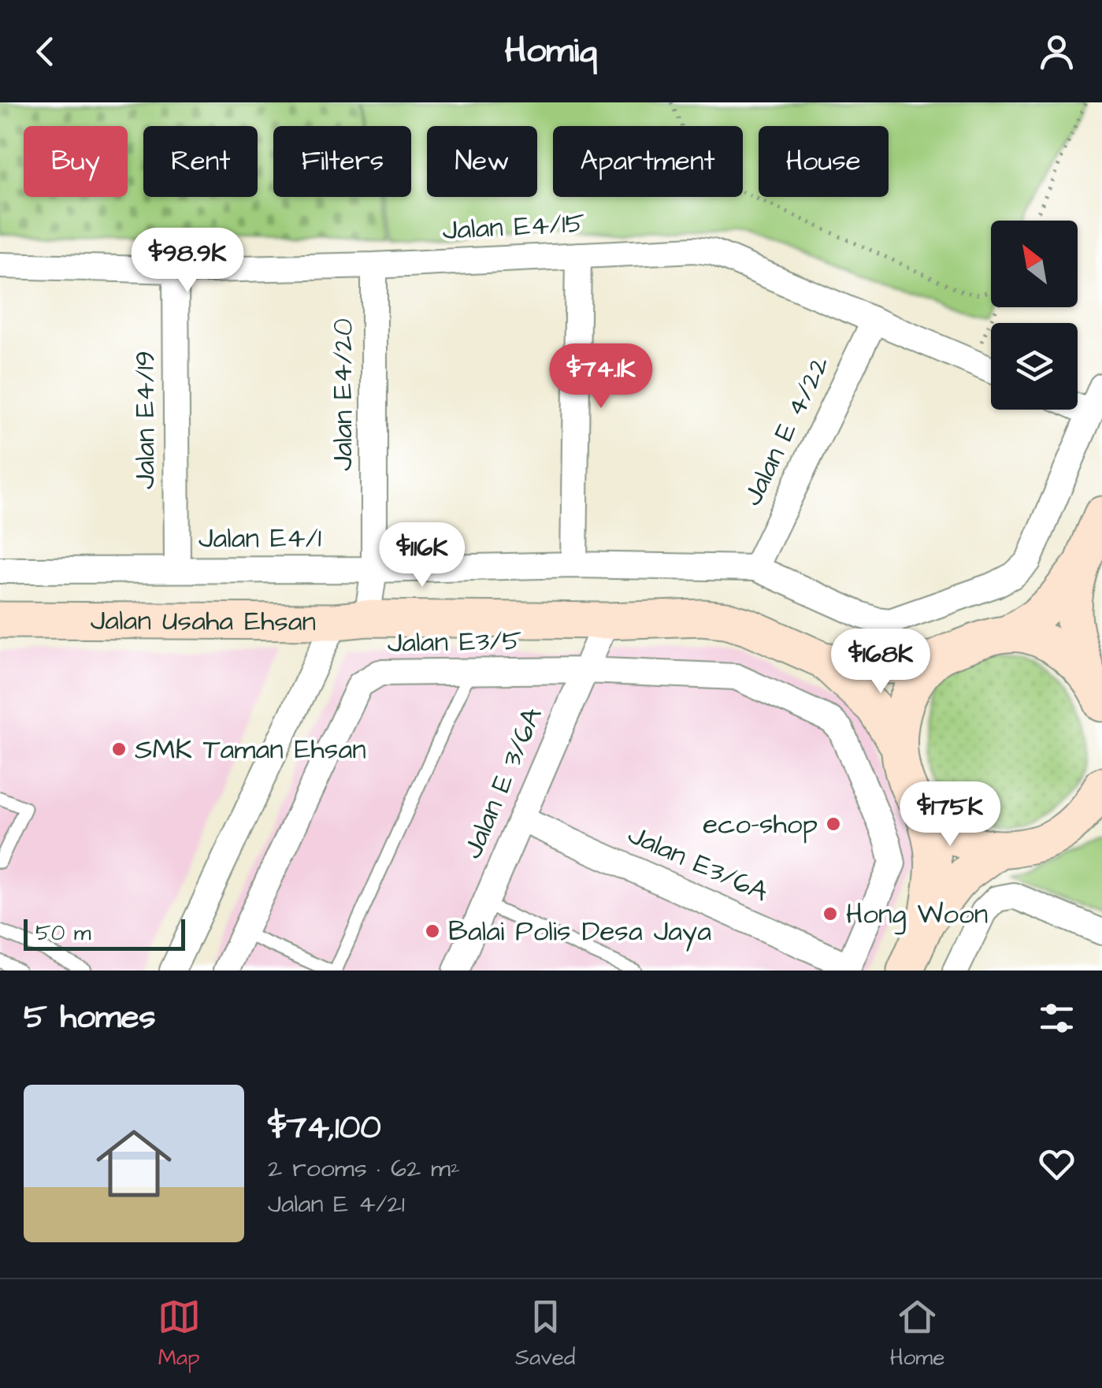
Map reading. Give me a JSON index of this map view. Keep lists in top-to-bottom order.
{
  "streets": {
    "street": [
      "Jalan E4/15",
      "Jalan E4/20",
      "Jalan E4/19",
      "Jalan E 4/22",
      "Jalan E4/1",
      "Jalan Usaha Ehsan",
      "Jalan E3/5",
      "Jalan E 3/6A",
      "Jalan E3/6A"
    ]
  },
  "crossings": [
    ["Jalan E4/15", "Jalan E4/20"],
    ["Jalan E4/15", "Jalan E4/19"],
    ["Jalan E4/15", "Jalan E 4/22"],
    ["Jalan E4/20", "Jalan E4/1"],
    ["Jalan E4/20", "Jalan Usaha Ehsan"],
    ["Jalan E4/19", "Jalan E4/1"],
    ["Jalan E 4/22", "Jalan E4/1"],
    ["Jalan Usaha Ehsan", "Jalan E 3/6A"],
    ["Jalan E3/5", "Jalan E 3/6A"],
    ["Jalan E3/5", "Jalan E3/6A"],
    ["Jalan E 3/6A", "Jalan E3/6A"]
  ],
  "places": [
    "SMK Taman Ehsan",
    "eco-shop",
    "Hong Woon",
    "Balai Polis Desa Jaya"
  ],
  "scale_bar": "50 m",
  "north": "top left",
  "page": {
    "header": "Homiq",
    "chip": [
      "Buy",
      "Rent",
      "Filters",
      "New",
      "Apartment",
      "House"
    ],
    "price": [
      "$98.9K",
      "$74.1K",
      "$116K",
      "$168K",
      "$175K"
    ],
    "scale": "50 m",
    "heading": "5 homes",
    "list": [
      {
        "name": "$74,100",
        "note": "2 rooms · 62 m² · Jalan E 4/21"
      }
    ],
    "tabs": ["Map", "Saved", "Home"]
  }
}
